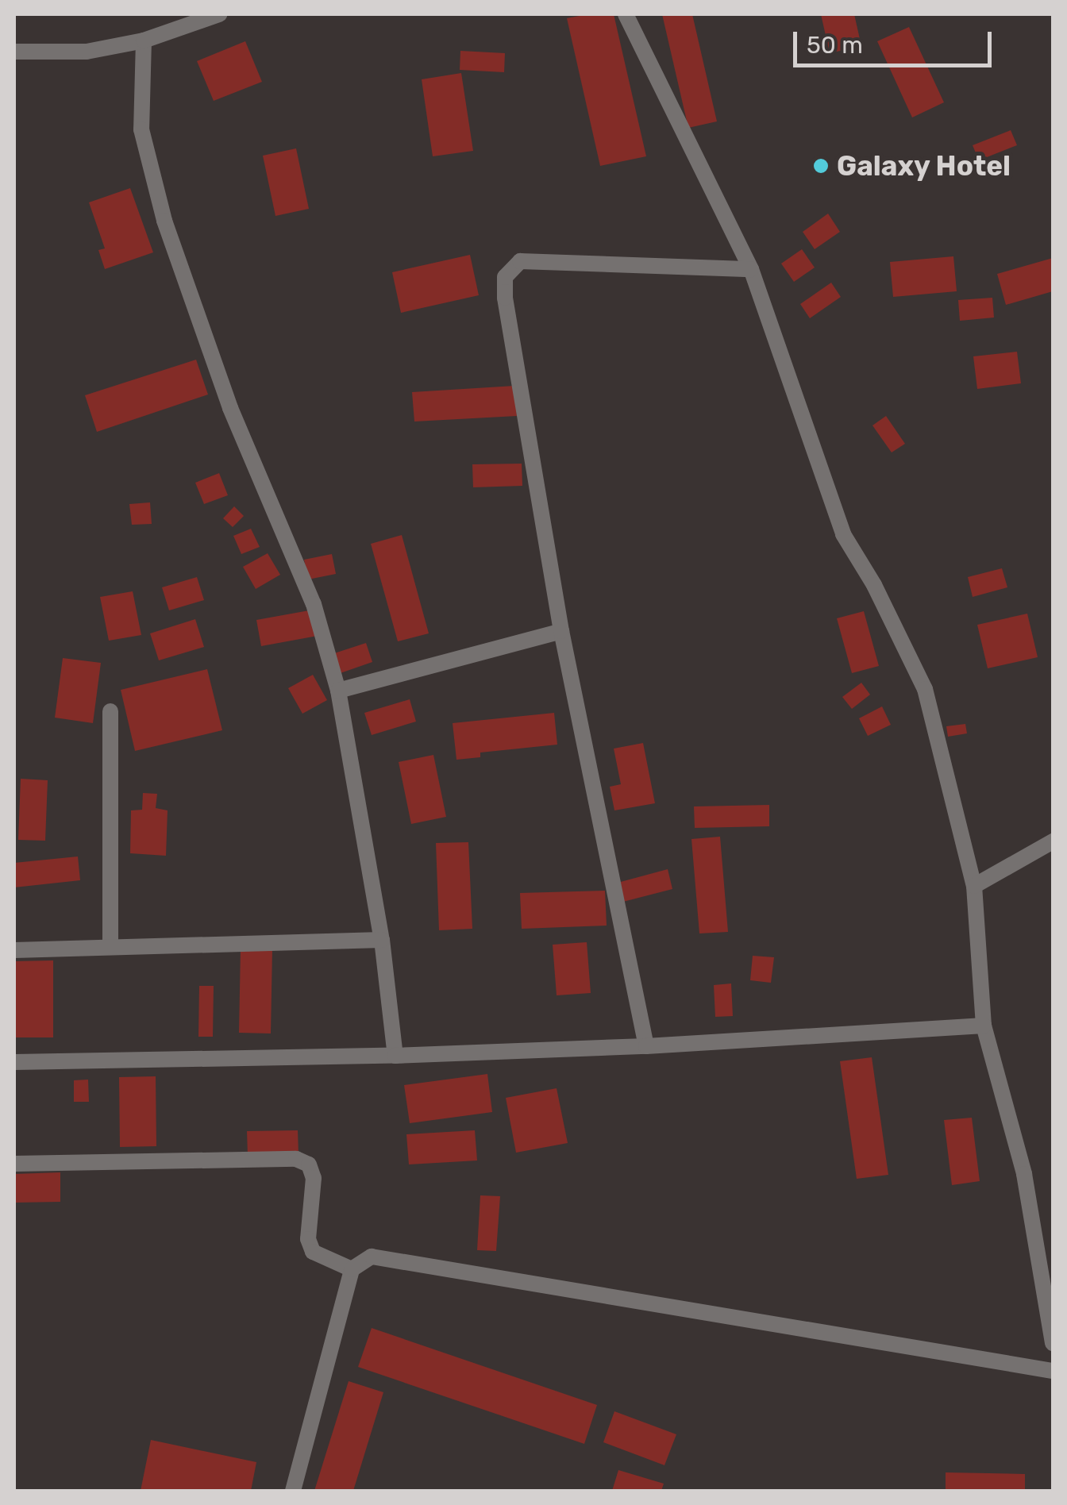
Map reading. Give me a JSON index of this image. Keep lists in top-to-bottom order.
{
  "places": ["Galaxy Hotel"],
  "scale_bar": "50 m"
}
